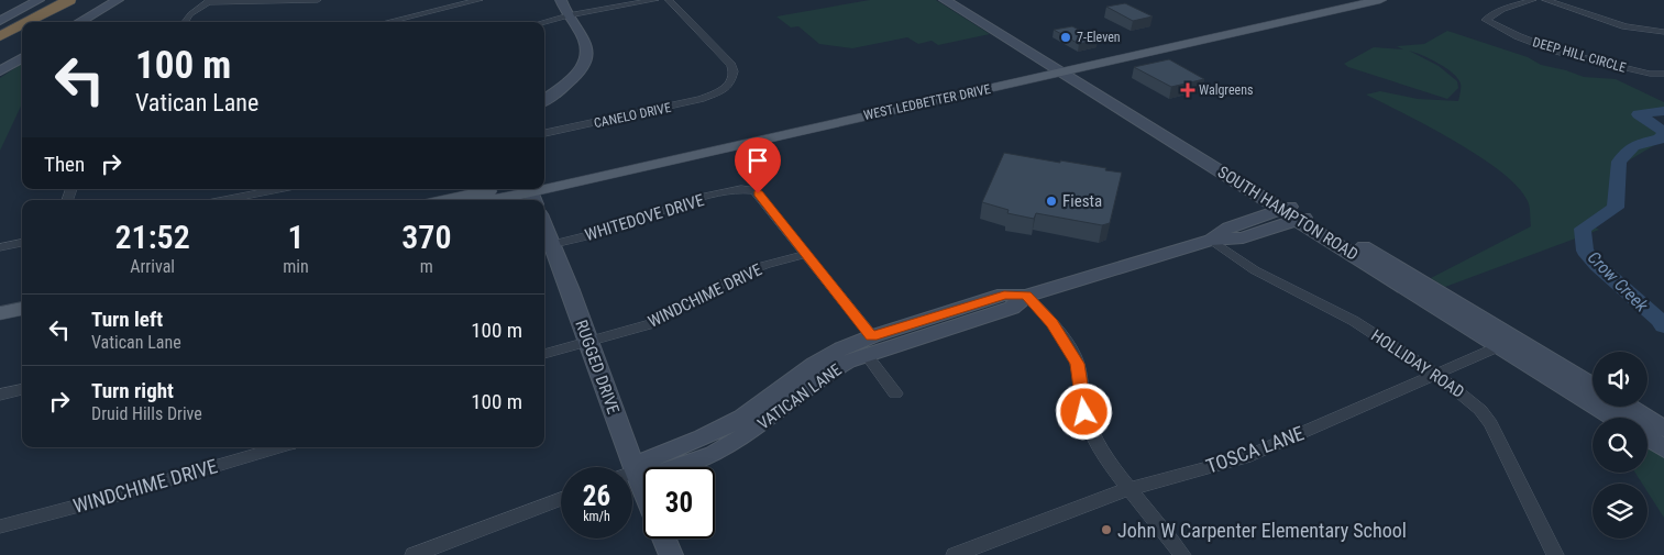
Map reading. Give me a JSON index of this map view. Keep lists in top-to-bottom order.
{
  "streets": {
    "main road": [
      "WEST LEDBETTER DRIVE",
      "SOUTH HAMPTON ROAD",
      "RUGGED DRIVE",
      "VATICAN LANE"
    ],
    "street": [
      "DEEP HILL CIRCLE",
      "CANELO DRIVE",
      "WHITEDOVE DRIVE",
      "WINDCHIME DRIVE",
      "HOLLIDAY ROAD",
      "TOSCA LANE"
    ]
  },
  "crossings": [
    ["WEST LEDBETTER DRIVE", "SOUTH HAMPTON ROAD"],
    ["SOUTH HAMPTON ROAD", "VATICAN LANE"],
    ["SOUTH HAMPTON ROAD", "TOSCA LANE"],
    ["WHITEDOVE DRIVE", "WINDCHIME DRIVE"],
    ["WHITEDOVE DRIVE", "RUGGED DRIVE"],
    ["WINDCHIME DRIVE", "RUGGED DRIVE"],
    ["HOLLIDAY ROAD", "VATICAN LANE"],
    ["HOLLIDAY ROAD", "TOSCA LANE"],
    ["RUGGED DRIVE", "VATICAN LANE"]
  ],
  "water": ["Crow Creek"],
  "places": {
    "other": ["7-Eleven", "Fiesta", "John W Carpenter Elementary School"],
    "health": ["Walgreens"]
  },
  "page": {
    "turn": ["100 m", "Vatican Lane"],
    "then": "Then",
    "eta": [
      "21:52",
      "Arrival",
      "1",
      "min",
      "370",
      "m"
    ],
    "list": [
      {
        "name": "Turn left",
        "note": "Vatican Lane",
        "value": "100 m"
      },
      {
        "name": "Turn right",
        "note": "Druid Hills Drive",
        "value": "100 m"
      }
    ],
    "speed": "26 km/h",
    "limit": "30"
  }
}
